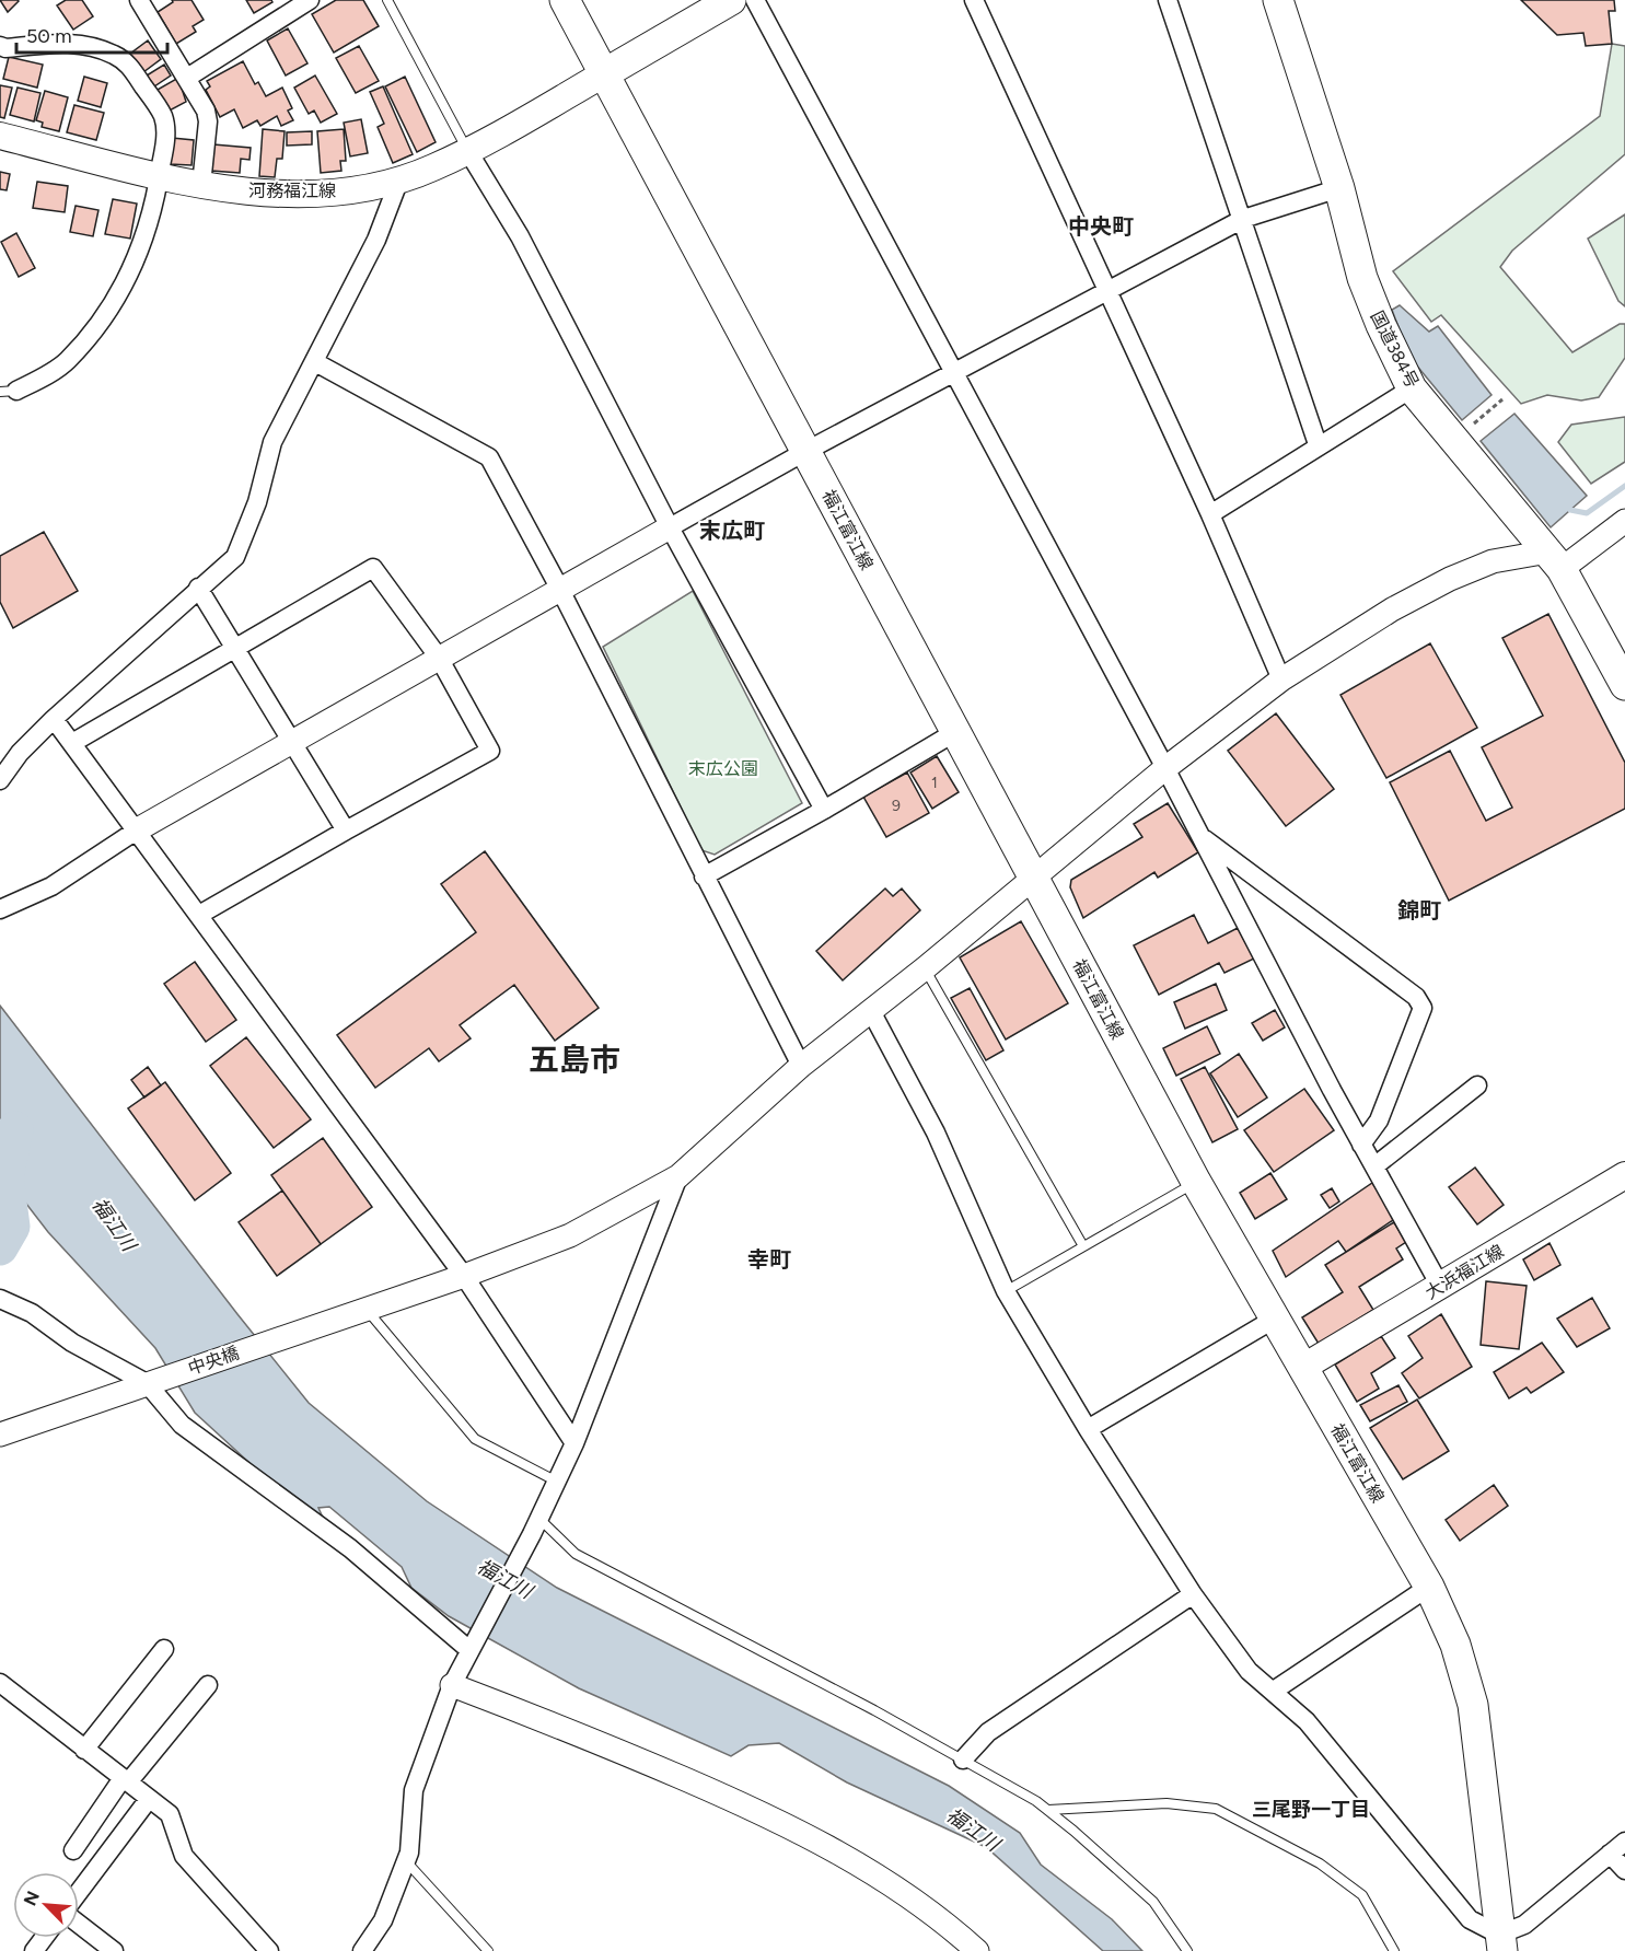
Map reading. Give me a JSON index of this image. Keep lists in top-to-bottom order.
{
  "streets": {
    "main road": [
      "河務福江線",
      "国道384号",
      "福江富江線",
      "大浜福江線"
    ],
    "street": ["中央橋"]
  },
  "crossings": [
    ["河務福江線", "福江富江線"],
    ["国道384号", "中央橋"],
    ["福江富江線", "大浜福江線"],
    ["福江富江線", "中央橋"]
  ],
  "districts": [
    "中央町",
    "末広町",
    "錦町",
    "五島市",
    "幸町",
    "三尾野一丁目"
  ],
  "water": ["福江川"],
  "parks": ["末広公園"],
  "house_numbers": ["1", "9"],
  "scale_bar": "50 m",
  "north": "top left"
}
